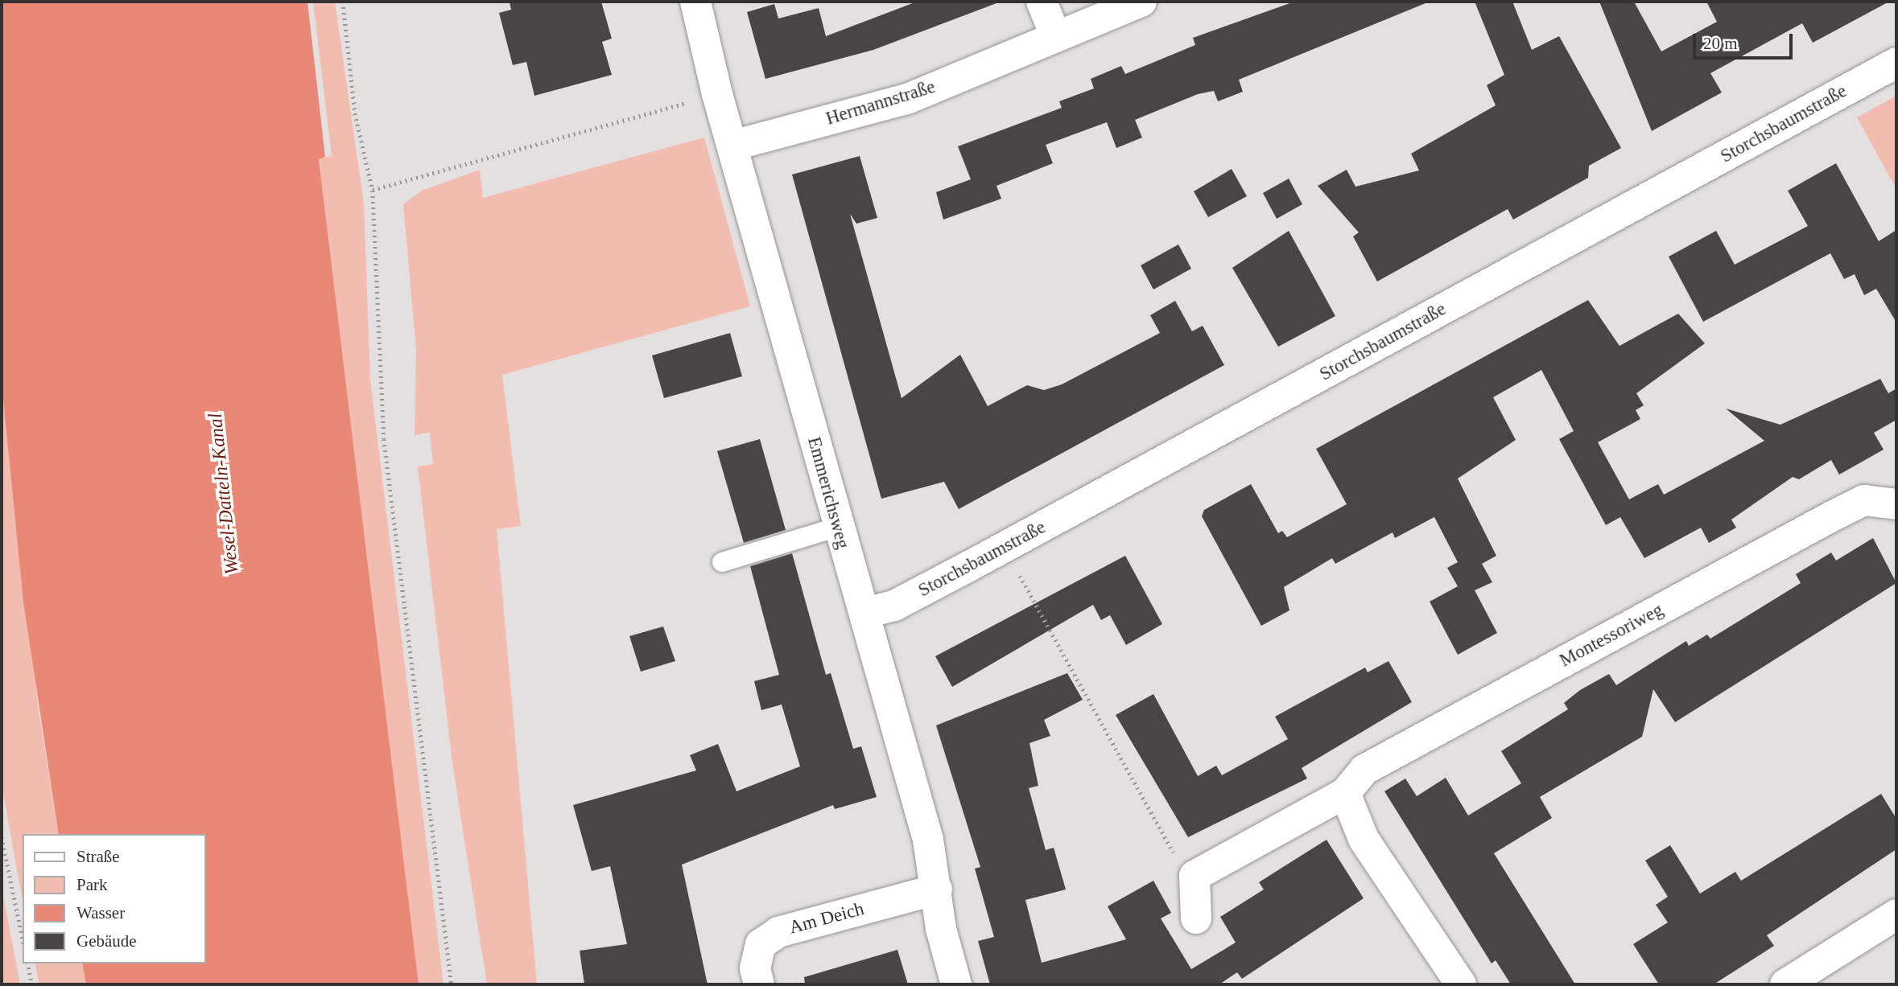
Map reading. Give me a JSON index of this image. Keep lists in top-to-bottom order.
{
  "streets": {
    "street": [
      "Hermannstraße",
      "Storchsbaumstraße",
      "Emmerichsweg",
      "Montessoriweg",
      "Am Deich"
    ]
  },
  "crossings": [
    ["Hermannstraße", "Emmerichsweg"],
    ["Storchsbaumstraße", "Emmerichsweg"],
    ["Emmerichsweg", "Am Deich"]
  ],
  "water": ["Wesel-Datteln-Kanal"],
  "legend": [
    "Straße",
    "Park",
    "Wasser",
    "Gebäude"
  ],
  "scale_bar": "20 m"
}
